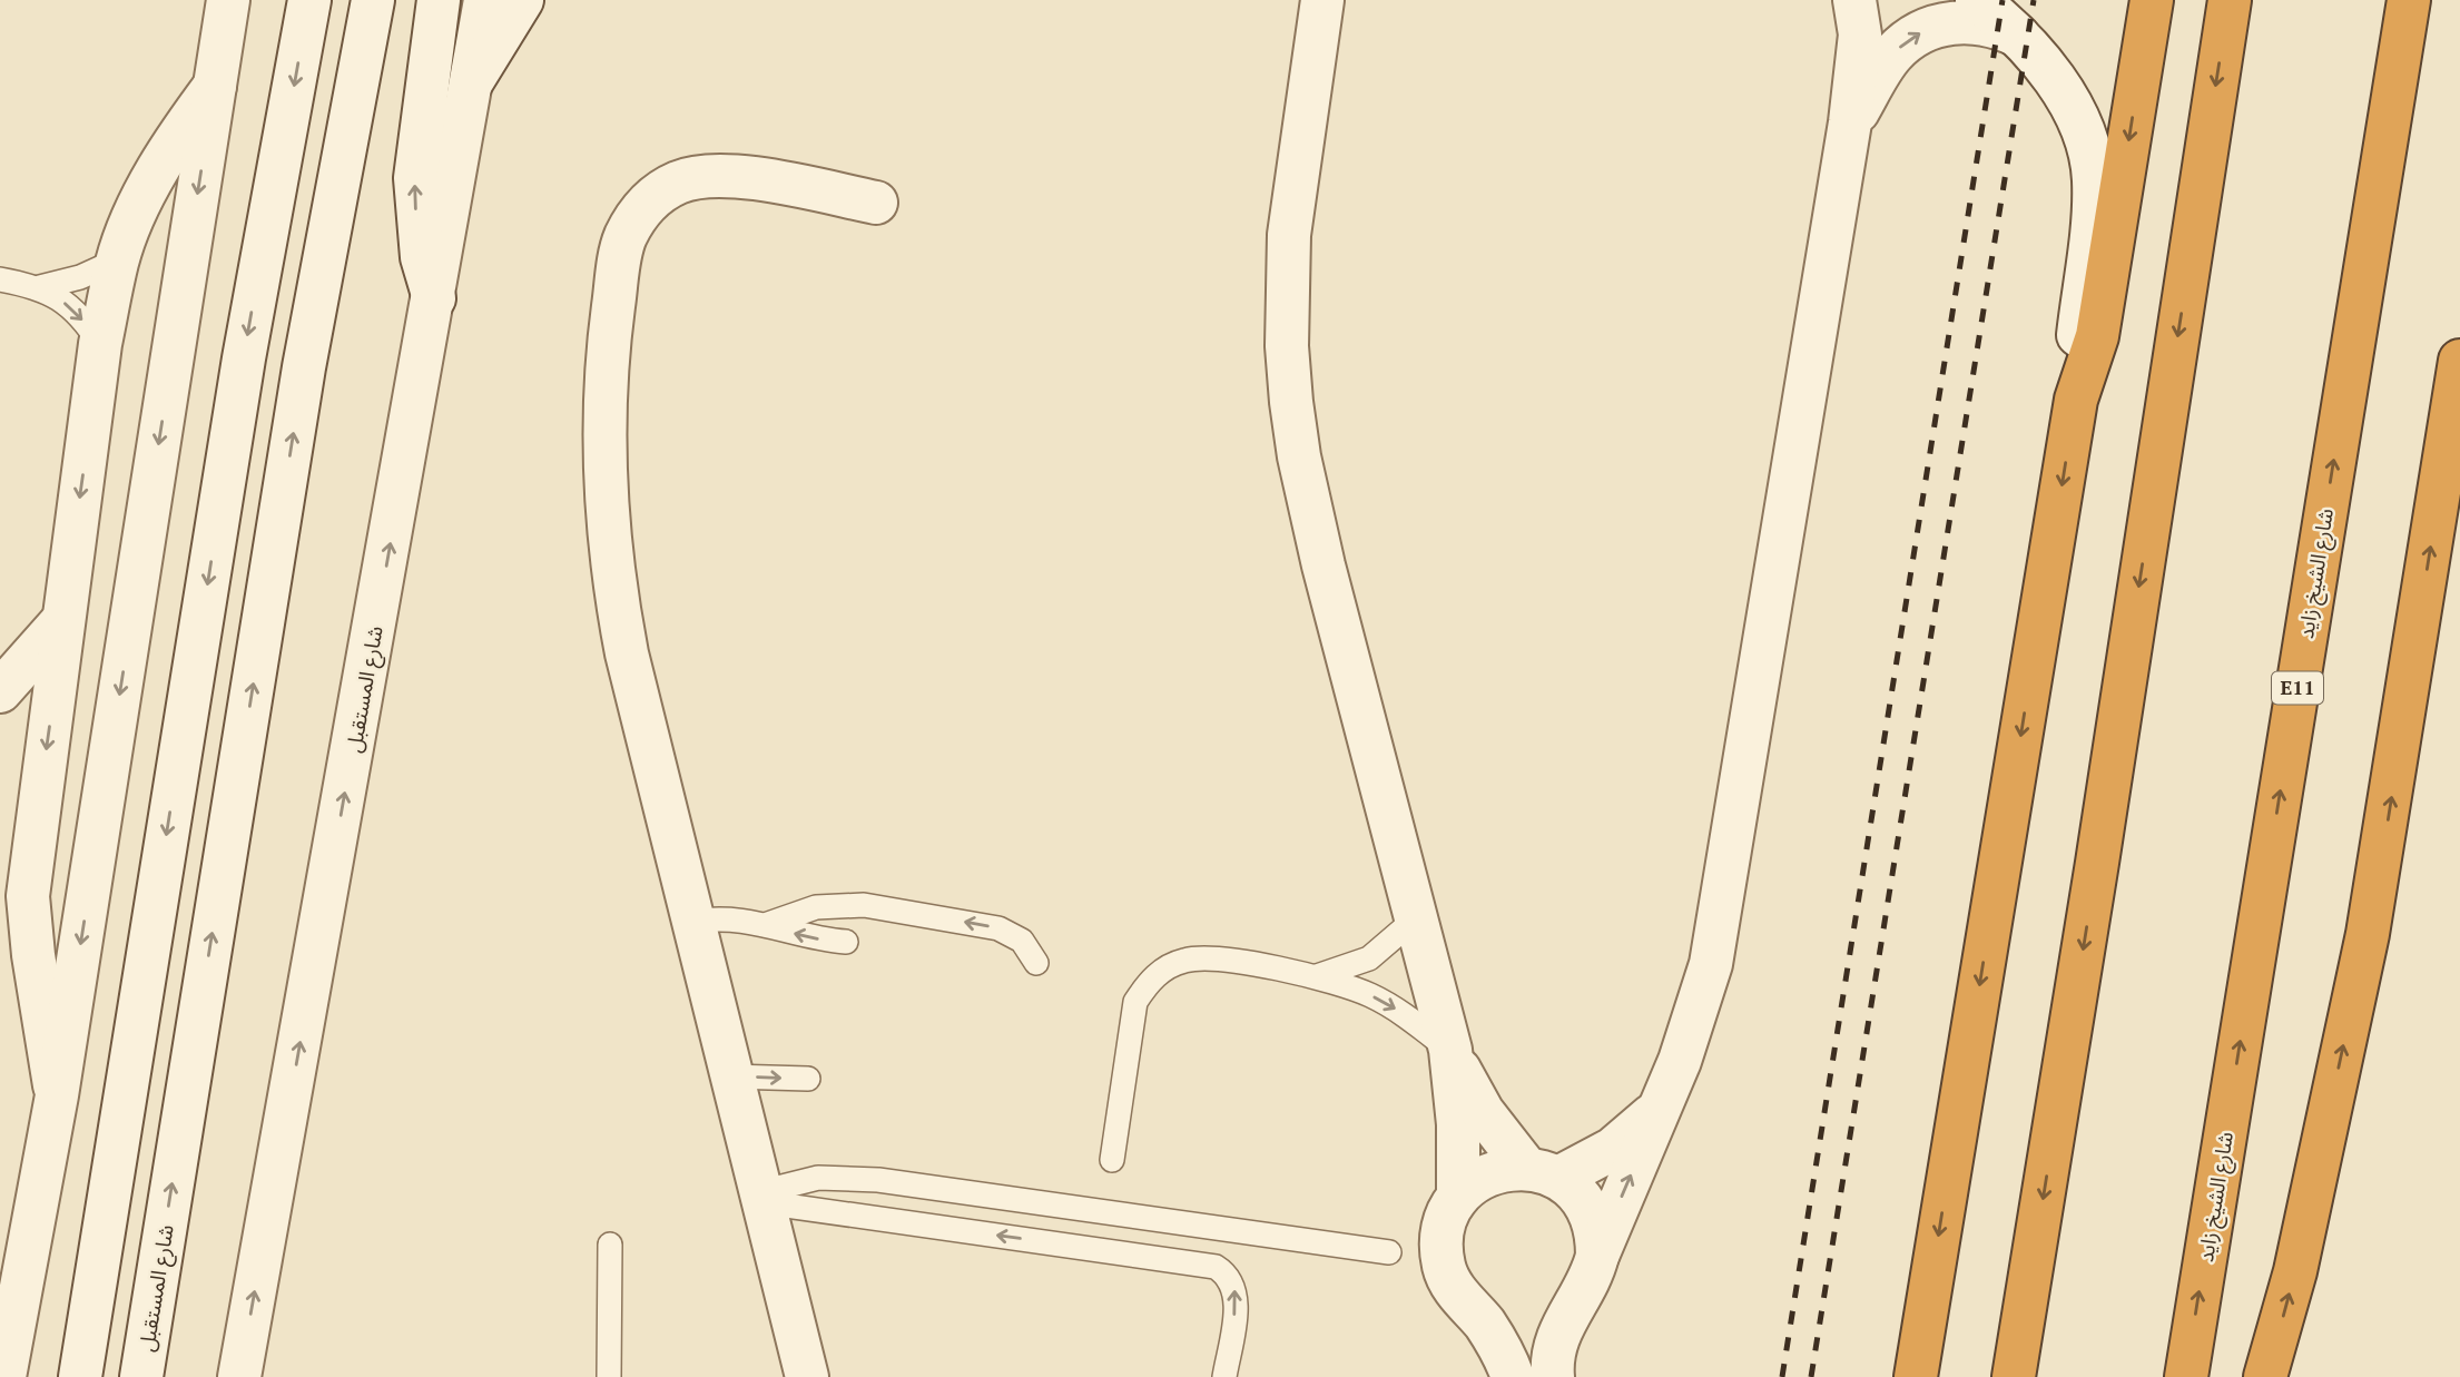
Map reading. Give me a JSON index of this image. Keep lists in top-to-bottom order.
{
  "streets": {
    "highway": ["شارع الشيخ زايد", "E11"],
    "street": ["شارع المستقبل"]
  }
}
